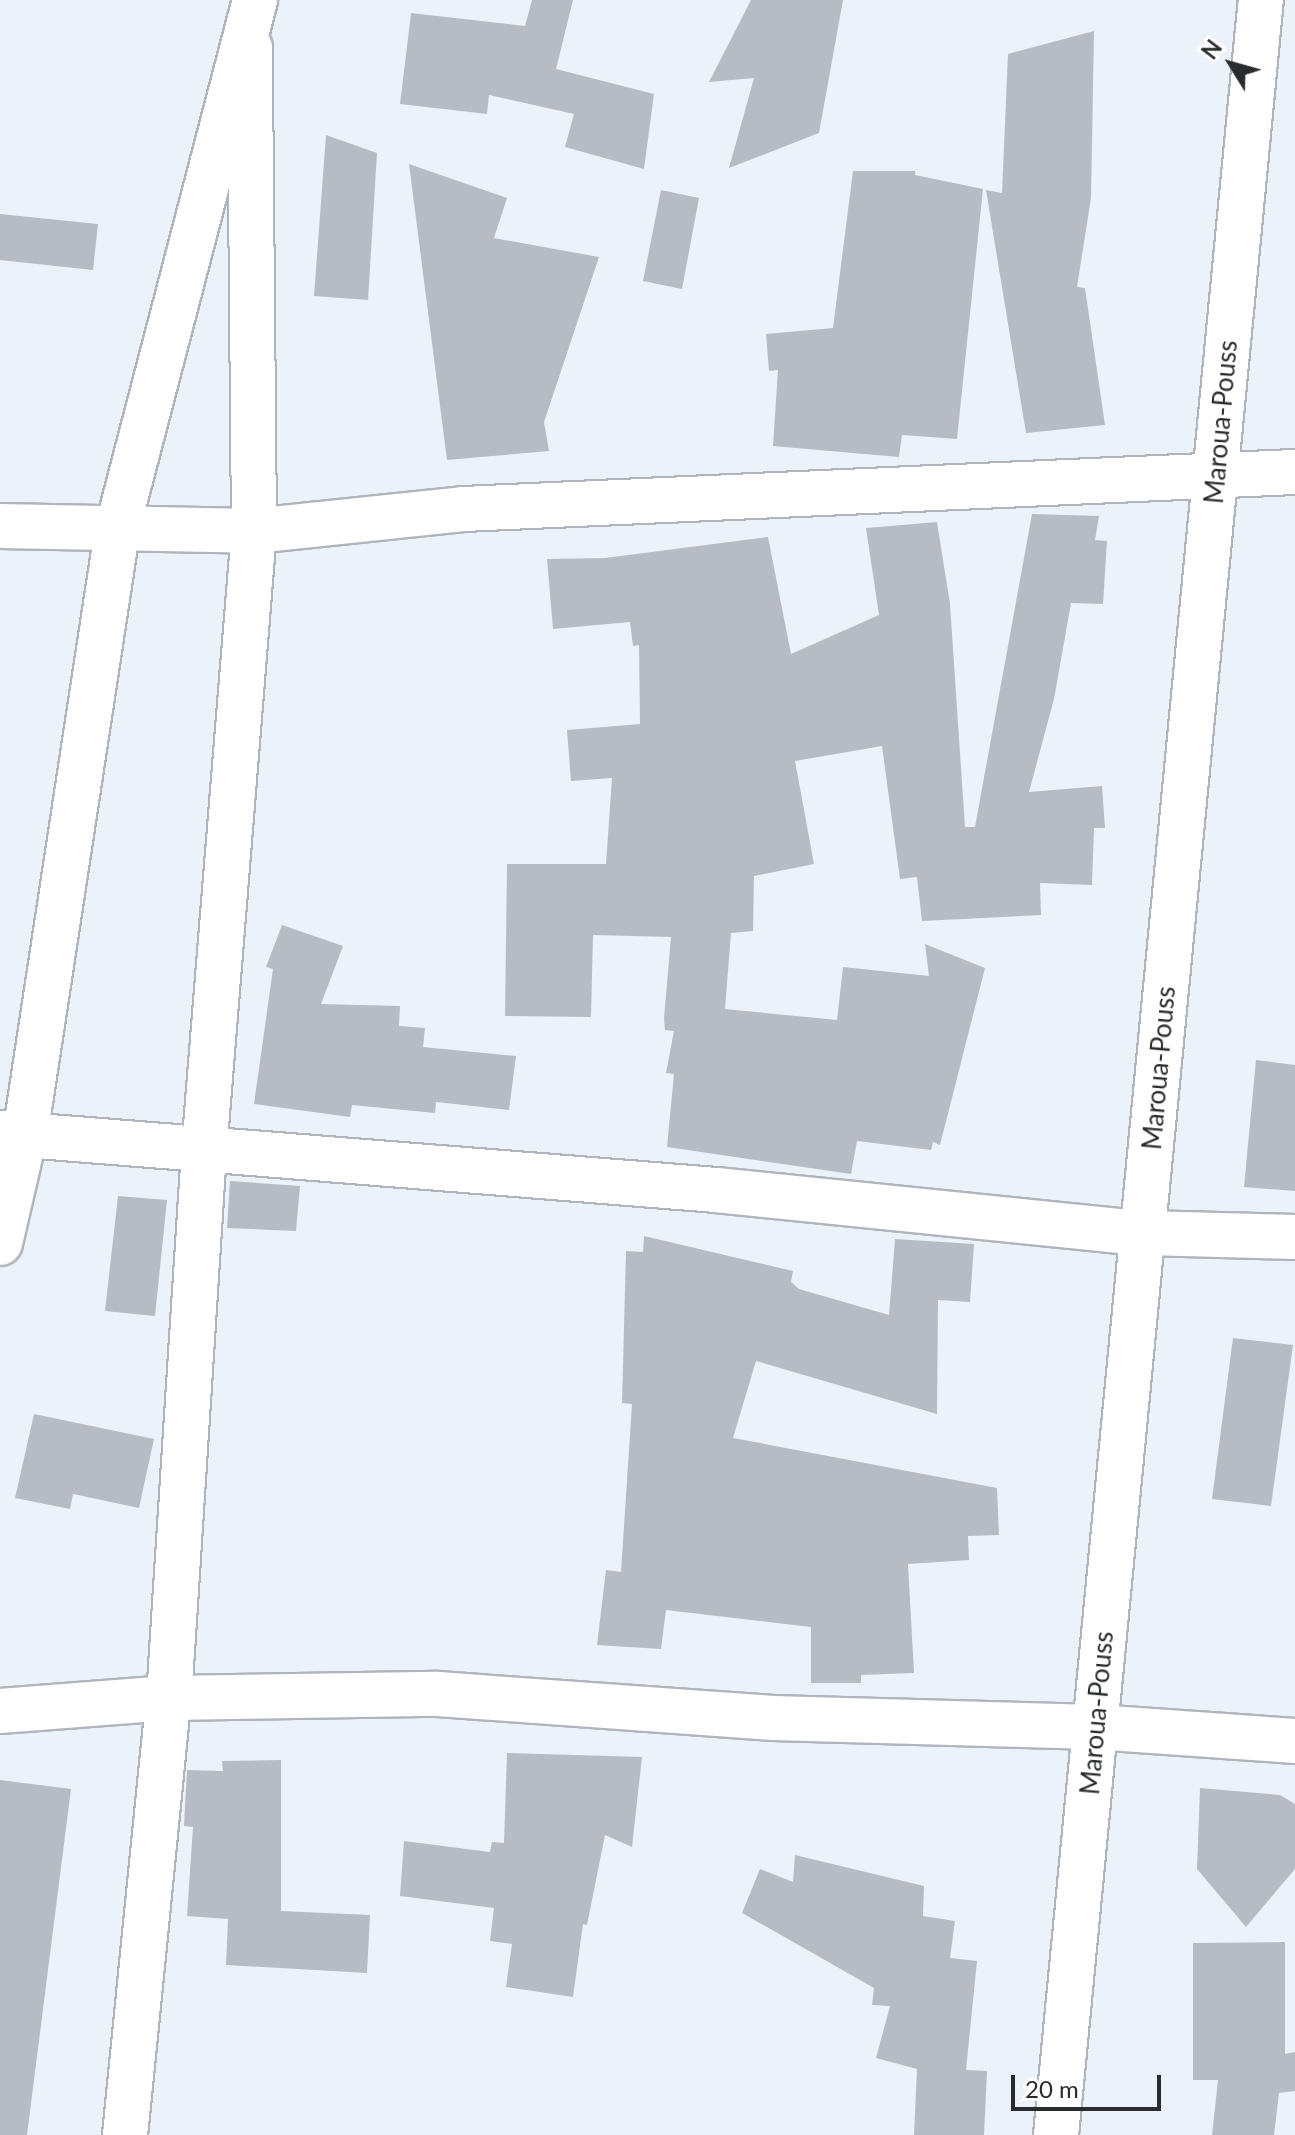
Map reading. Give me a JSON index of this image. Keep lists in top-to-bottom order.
{
  "streets": {
    "street": ["Maroua-Pouss"]
  },
  "scale_bar": "20 m",
  "north": "top left"
}
